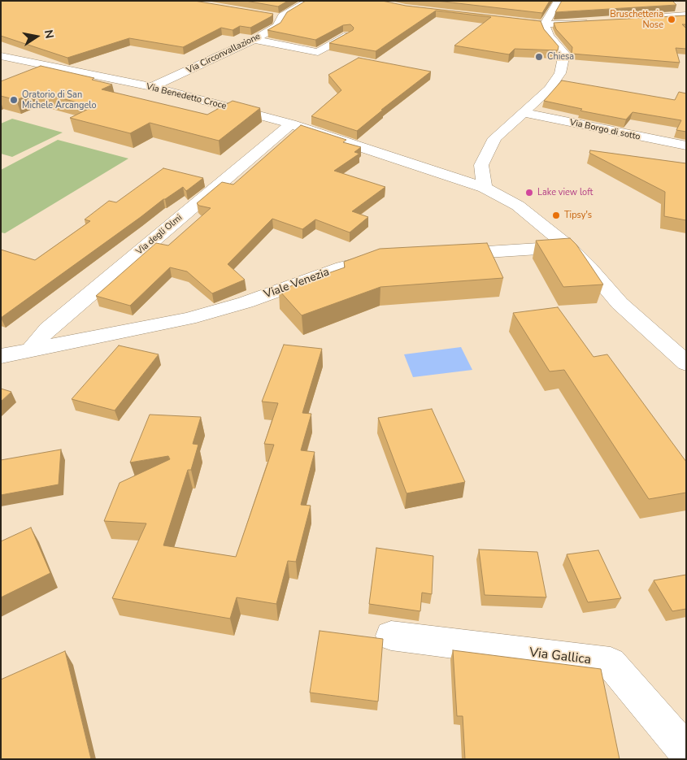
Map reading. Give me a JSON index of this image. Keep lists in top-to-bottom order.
{
  "streets": {
    "street": [
      "Via Circonvallazione",
      "Via Benedetto Croce",
      "Via Borgo di sotto",
      "Via degli Olmi",
      "Viale Venezia",
      "Via Gallica"
    ]
  },
  "crossings": [
    ["Via Circonvallazione", "Via Benedetto Croce"],
    ["Via Benedetto Croce", "Via degli Olmi"],
    ["Via degli Olmi", "Viale Venezia"]
  ],
  "places": [
    "Bruschetteria Nose",
    "Chiesa",
    "Oratorio di San Michele Arcangelo",
    "Lake view loft",
    "Tipsy's"
  ],
  "north": "right"
}
